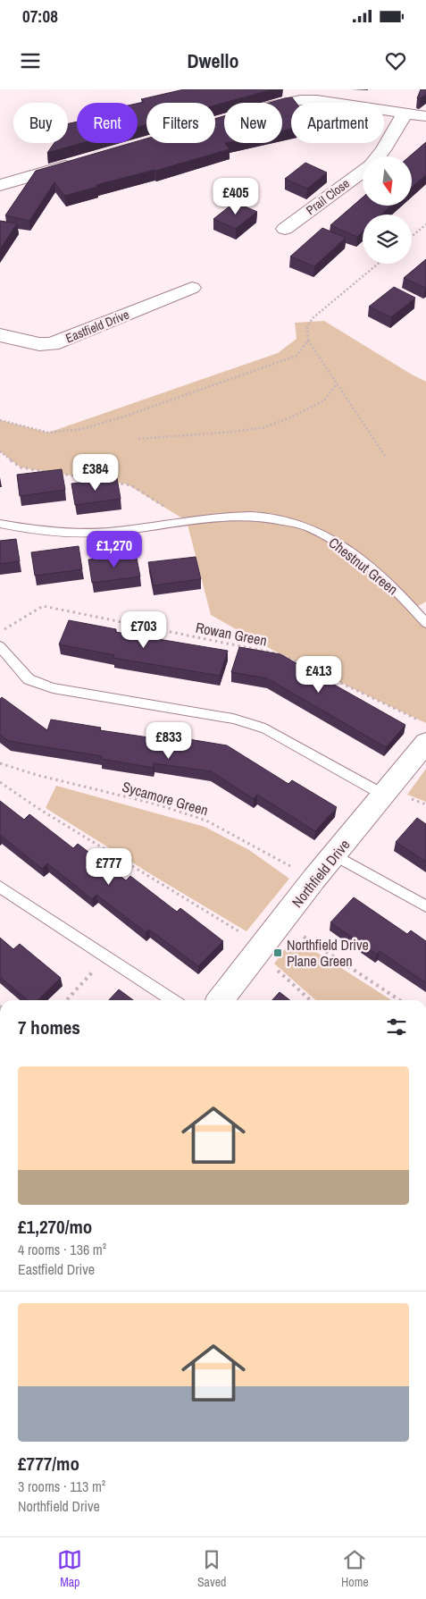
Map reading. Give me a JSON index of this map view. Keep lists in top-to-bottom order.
{
  "streets": {
    "street": ["Prail Close", "Eastfield Drive", "Northfield Drive"],
    "lane": ["Chestnut Green"],
    "path": ["Rowan Green", "Sycamore Green"]
  },
  "crossings": [
    ["Sycamore Green", "Northfield Drive"]
  ],
  "places": {
    "transit": ["Northfield Drive Plane Green"]
  },
  "north": "bottom",
  "page": {
    "status": "07:08",
    "header": "Dwello",
    "chip": [
      "Buy",
      "Rent",
      "Filters",
      "New",
      "Apartment"
    ],
    "price": [
      "£405",
      "£384",
      "£1,270",
      "£703",
      "£413",
      "£833",
      "£777"
    ],
    "heading": "7 homes",
    "list": [
      {
        "name": "£1,270/mo",
        "note": "4 rooms · 136 m² · Eastfield Drive"
      },
      {
        "name": "£777/mo",
        "note": "3 rooms · 113 m² · Northfield Drive"
      }
    ],
    "tabs": ["Map", "Saved", "Home"]
  }
}
